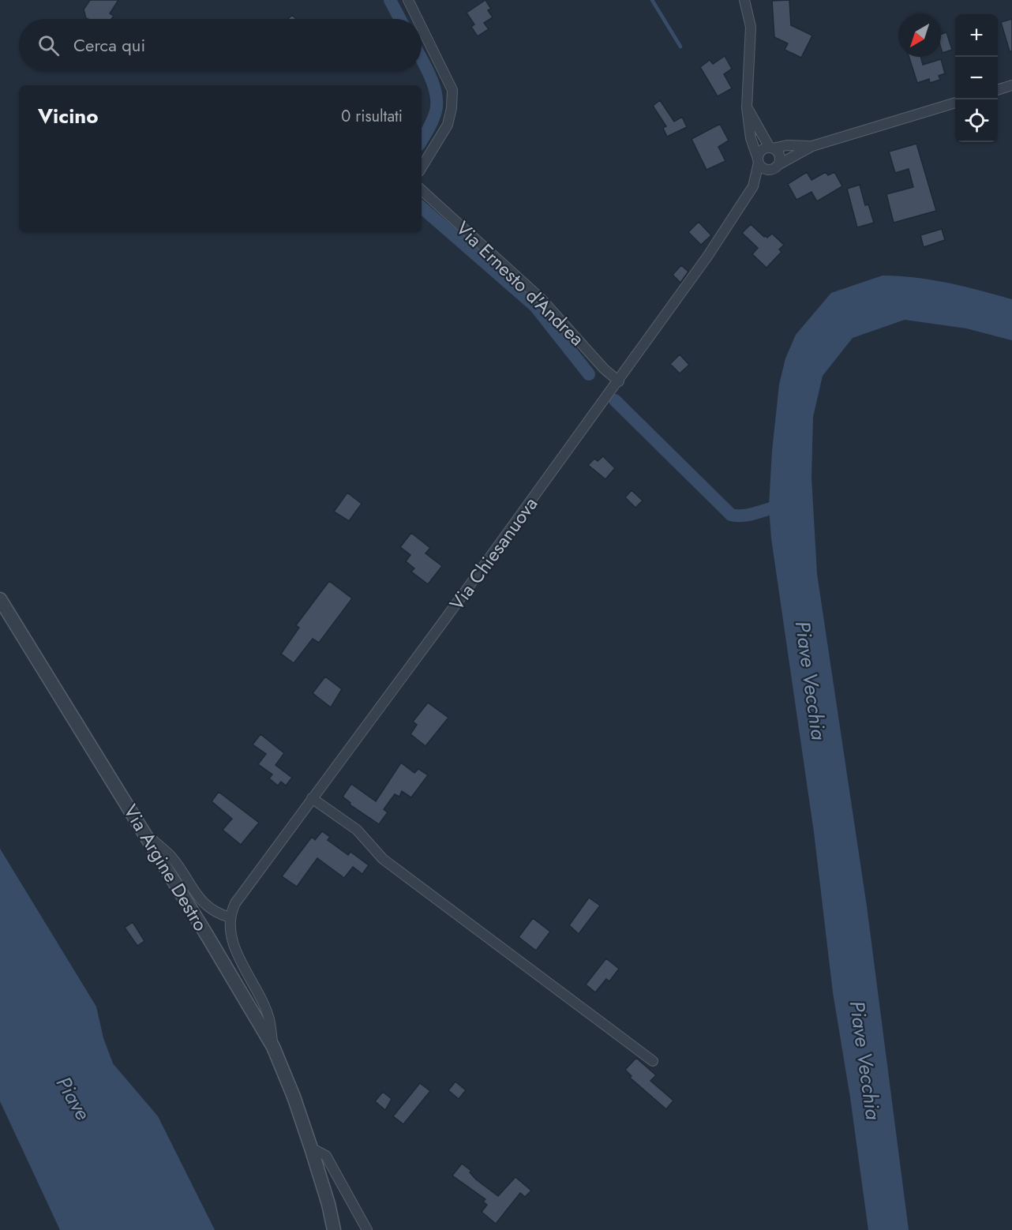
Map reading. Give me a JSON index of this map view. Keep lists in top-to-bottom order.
{
  "streets": {
    "street": ["Via Ernesto d'Andrea", "Via Chiesanuova", "Via Argine Destro"]
  },
  "crossings": [
    ["Via Ernesto d'Andrea", "Via Chiesanuova"]
  ],
  "water": ["Piave Vecchia", "Piave"],
  "north": "bottom left",
  "page": {
    "map_buttons": ["+", "−"],
    "search": "Cerca qui",
    "heading": ["Vicino", "0 risultati"]
  }
}
